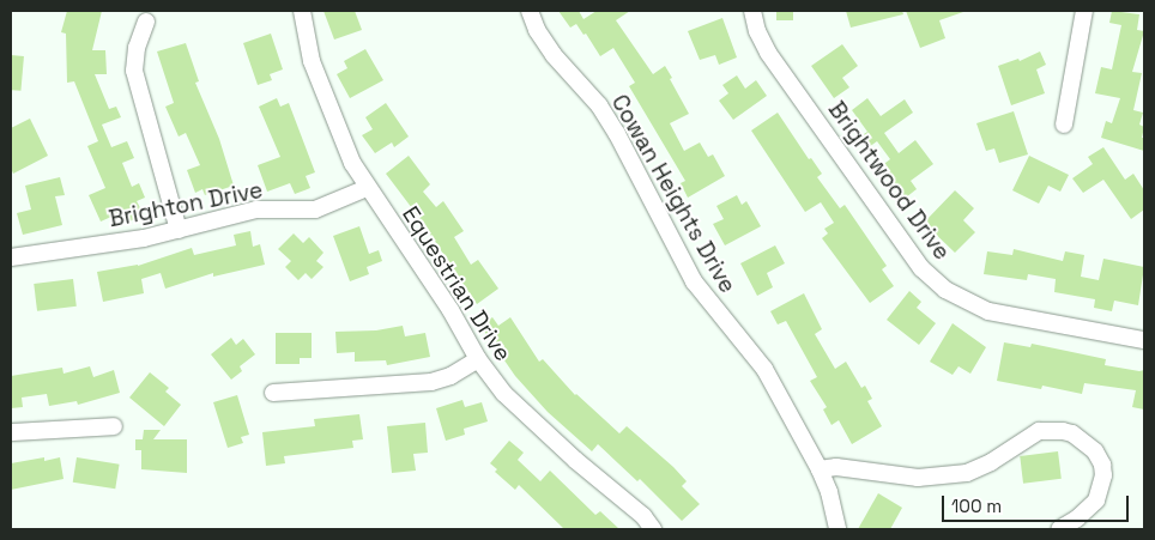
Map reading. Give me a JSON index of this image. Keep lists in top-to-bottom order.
{
  "streets": {
    "street": [
      "Brightwood Drive",
      "Cowan Heights Drive",
      "Brighton Drive",
      "Equestrian Drive"
    ]
  },
  "crossings": [
    ["Brighton Drive", "Equestrian Drive"]
  ],
  "scale_bar": "100 m"
}
